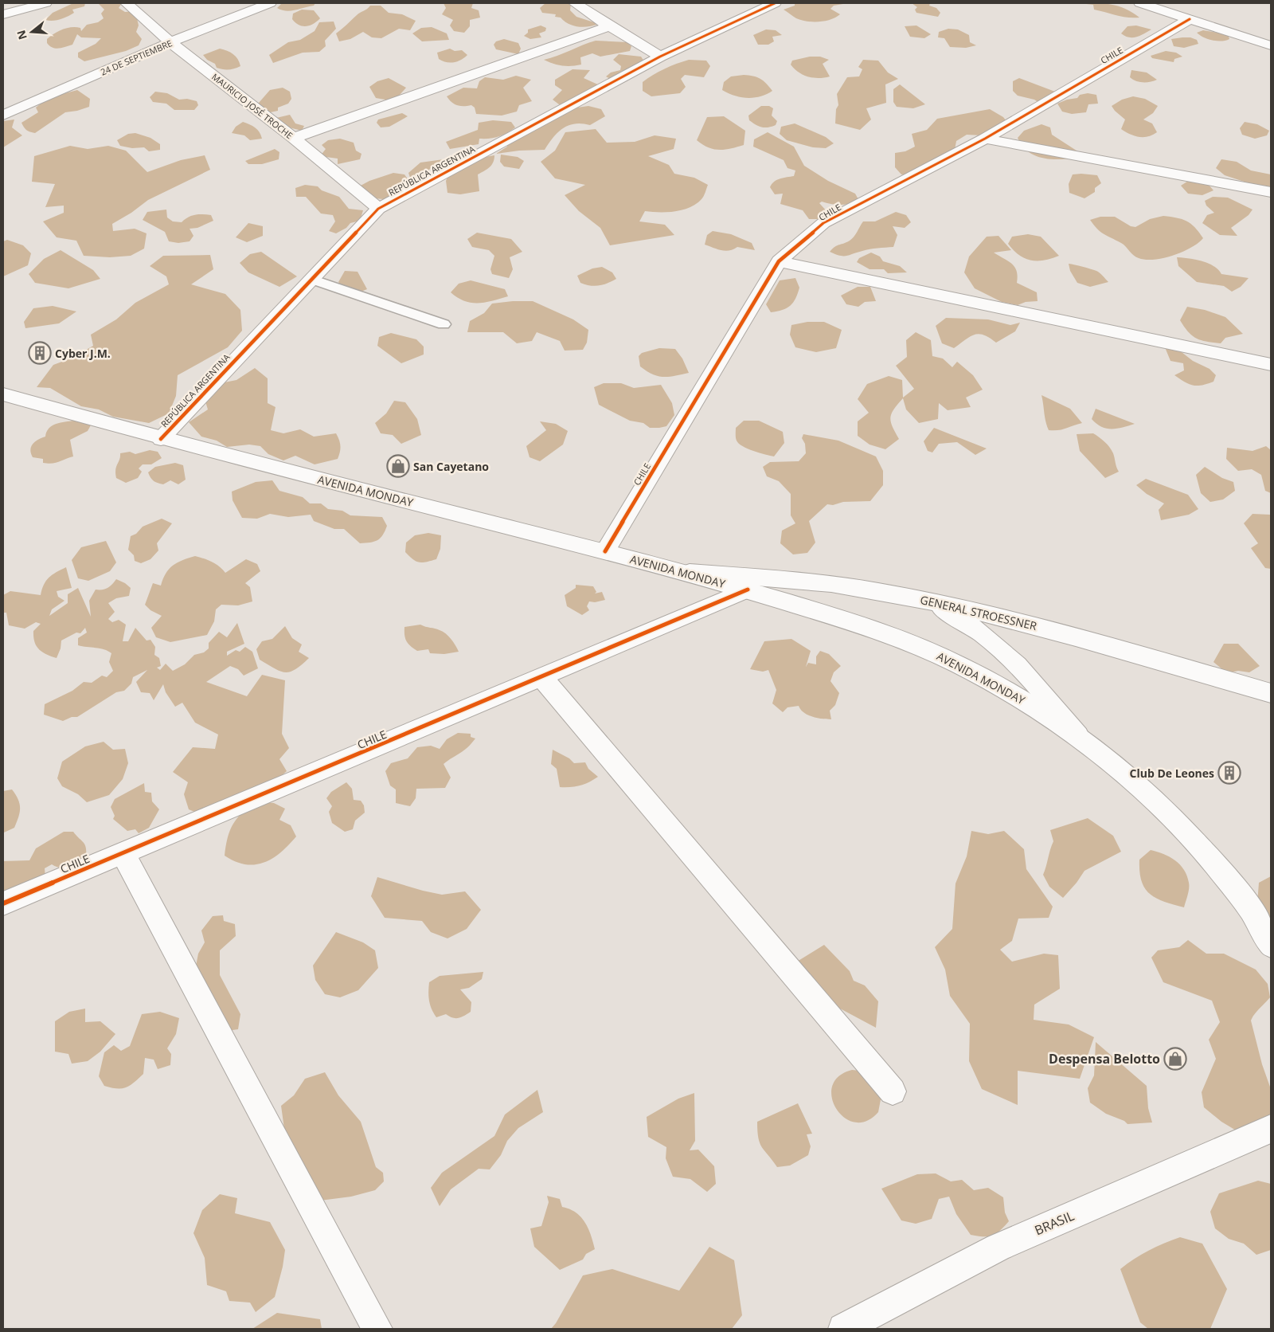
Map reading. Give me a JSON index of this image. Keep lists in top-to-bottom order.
{
  "streets": {
    "street": [
      "CHILE",
      "24 DE SEPTIEMBRE",
      "MAURICIO JOSÉ TROCHE",
      "REPÚBLICA ARGENTINA",
      "AVENIDA MONDAY",
      "GENERAL STROESSNER",
      "BRASIL"
    ]
  },
  "crossings": [
    ["CHILE", "AVENIDA MONDAY"],
    ["24 DE SEPTIEMBRE", "MAURICIO JOSÉ TROCHE"],
    ["MAURICIO JOSÉ TROCHE", "REPÚBLICA ARGENTINA"],
    ["REPÚBLICA ARGENTINA", "AVENIDA MONDAY"],
    ["AVENIDA MONDAY", "GENERAL STROESSNER"]
  ],
  "places": {
    "building": ["Cyber J.M.", "Club De Leones"],
    "shop": ["San Cayetano", "Despensa Belotto"]
  },
  "north": "left"
}
